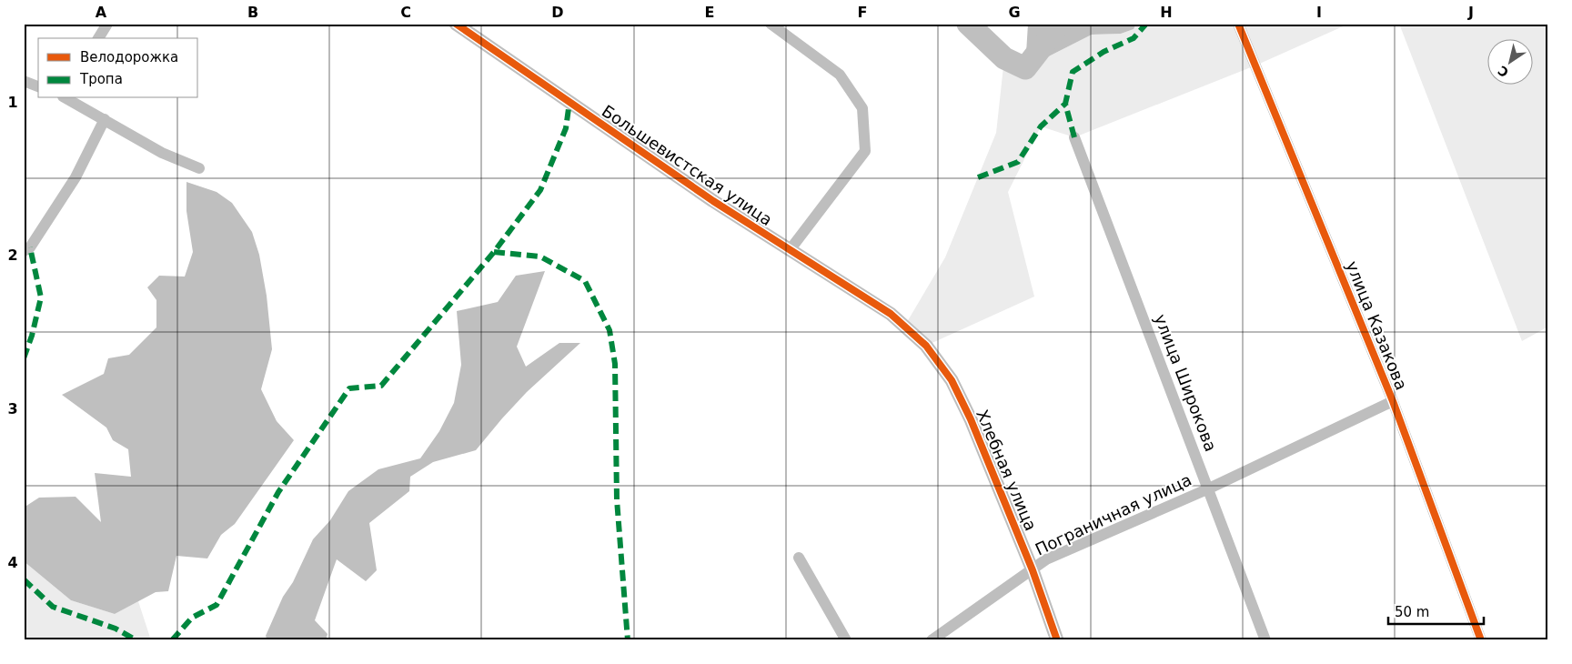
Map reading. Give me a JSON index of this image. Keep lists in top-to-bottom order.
{
  "streets": {
    "street": [
      "Большевистская улица",
      "улица Казакова",
      "улица Широкова",
      "Хлебная улица",
      "Пограничная улица"
    ]
  },
  "crossings": [
    ["Большевистская улица", "Хлебная улица"],
    ["улица Казакова", "Пограничная улица"],
    ["улица Широкова", "Пограничная улица"],
    ["Хлебная улица", "Пограничная улица"]
  ],
  "legend": ["Велодорожка", "Тропа"],
  "scale_bar": "50 m",
  "north": "bottom left",
  "grid": {
    "columns": [
      "A",
      "B",
      "C",
      "D",
      "E",
      "F",
      "G",
      "H",
      "I",
      "J"
    ],
    "rows": [
      "1",
      "2",
      "3",
      "4"
    ]
  }
}
